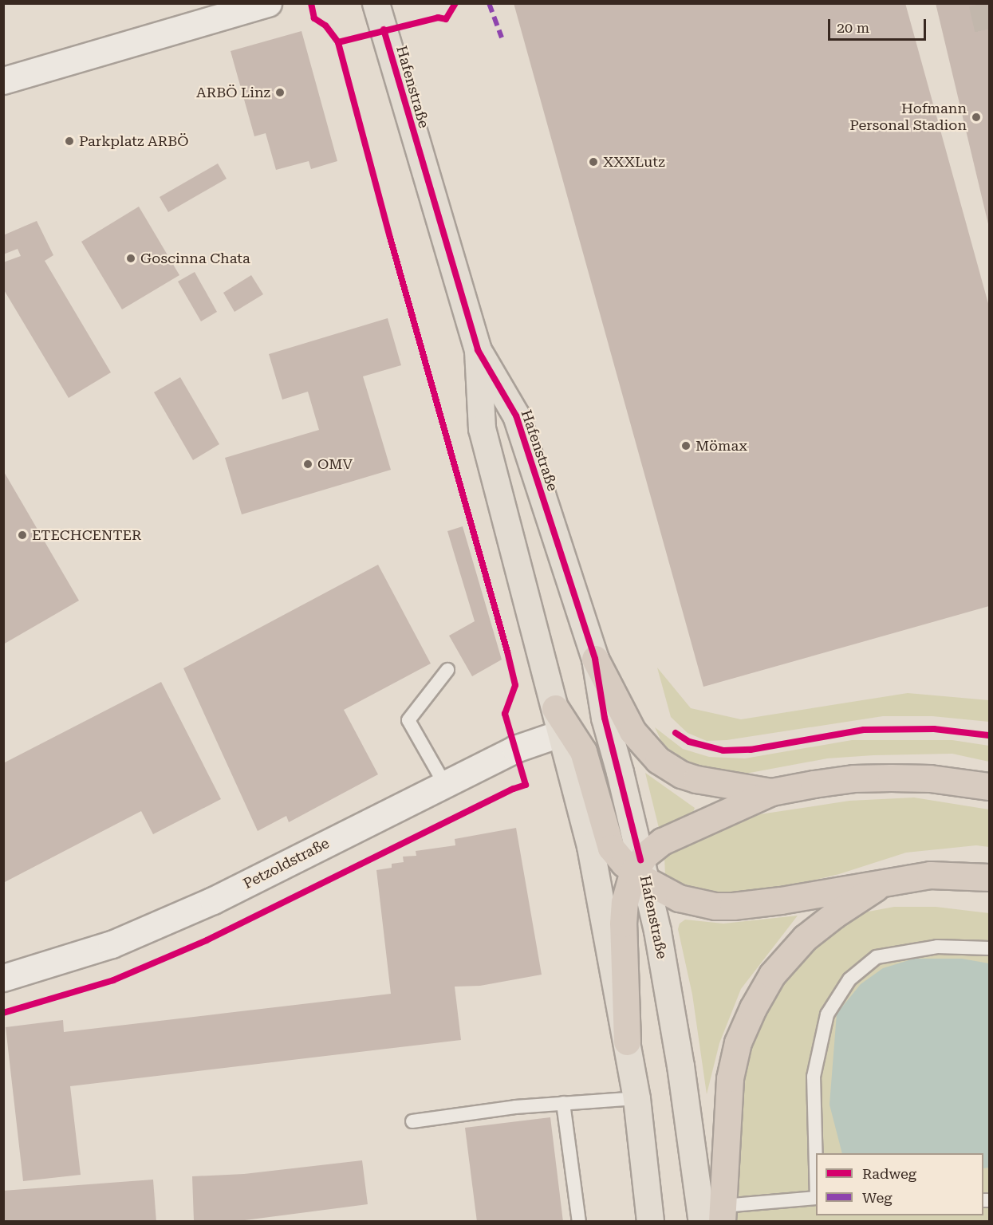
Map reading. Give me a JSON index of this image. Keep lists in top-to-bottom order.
{
  "streets": {
    "main road": ["Hafenstraße"],
    "street": ["Petzoldstraße"]
  },
  "crossings": [
    ["Hafenstraße", "Petzoldstraße"]
  ],
  "places": [
    "ARBÖ Linz",
    "Hofmann Personal Stadion",
    "Parkplatz ARBÖ",
    "XXXLutz",
    "Goscinna Chata",
    "Mömax",
    "OMV",
    "ETECHCENTER"
  ],
  "legend": ["Radweg", "Weg"],
  "scale_bar": "20 m"
}
